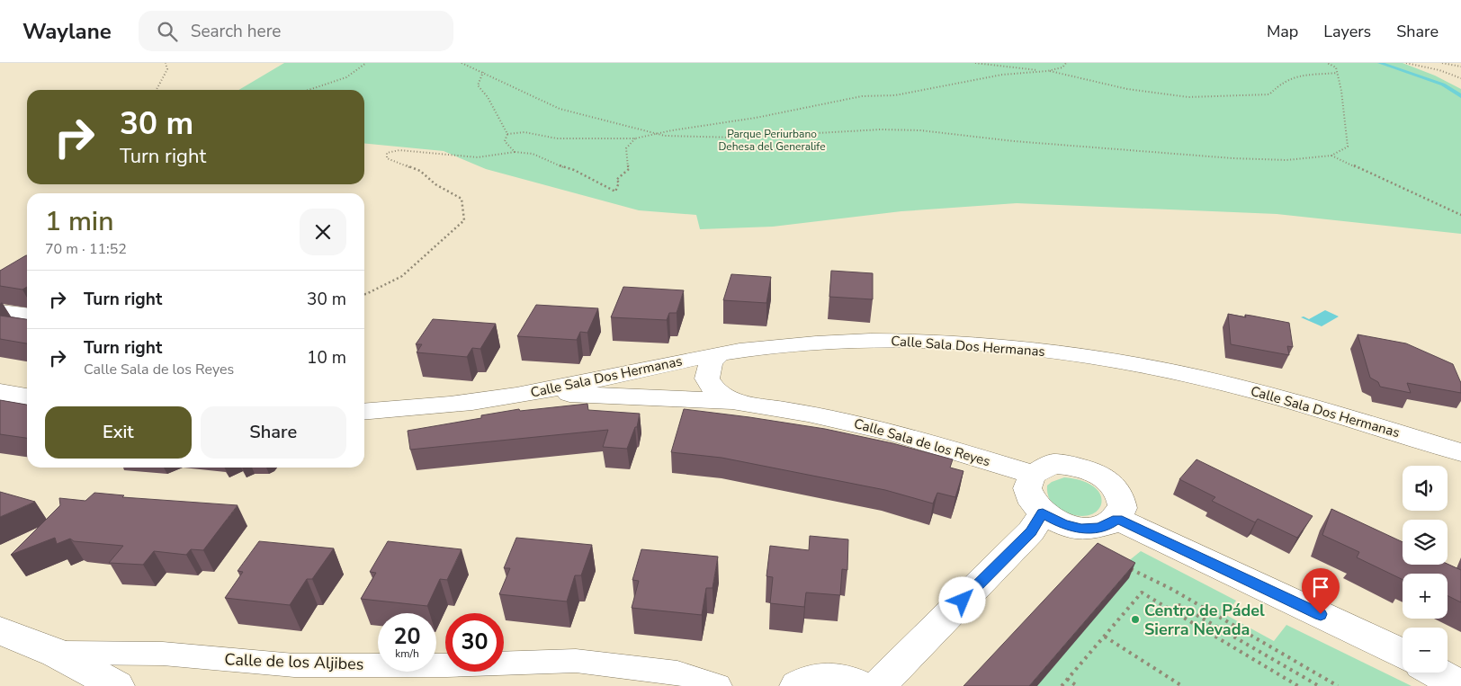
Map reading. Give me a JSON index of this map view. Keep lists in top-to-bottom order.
{
  "streets": {
    "street": ["Calle Sala Dos Hermanas", "Calle Sala de los Reyes", "Calle de los Aljibes"]
  },
  "crossings": [
    ["Calle Sala Dos Hermanas", "Calle Sala de los Reyes"]
  ],
  "parks": ["Parque Periurbano Dehesa del Generalife"],
  "places": ["Centro de Pádel Sierra Nevada"],
  "page": {
    "header": "Waylane",
    "search": "Search here",
    "nav": ["Map", "Layers", "Share"],
    "turn": ["30 m", "Turn right"],
    "heading": ["1 min", "70 m · 11:52"],
    "list": [
      {
        "name": "Turn right",
        "value": "30 m"
      },
      {
        "name": "Turn right",
        "note": "Calle Sala de los Reyes",
        "value": "10 m"
      }
    ],
    "buttons": ["Exit", "Share"],
    "map_buttons": ["+", "−"],
    "speed": "20 km/h",
    "limit": "30"
  }
}
